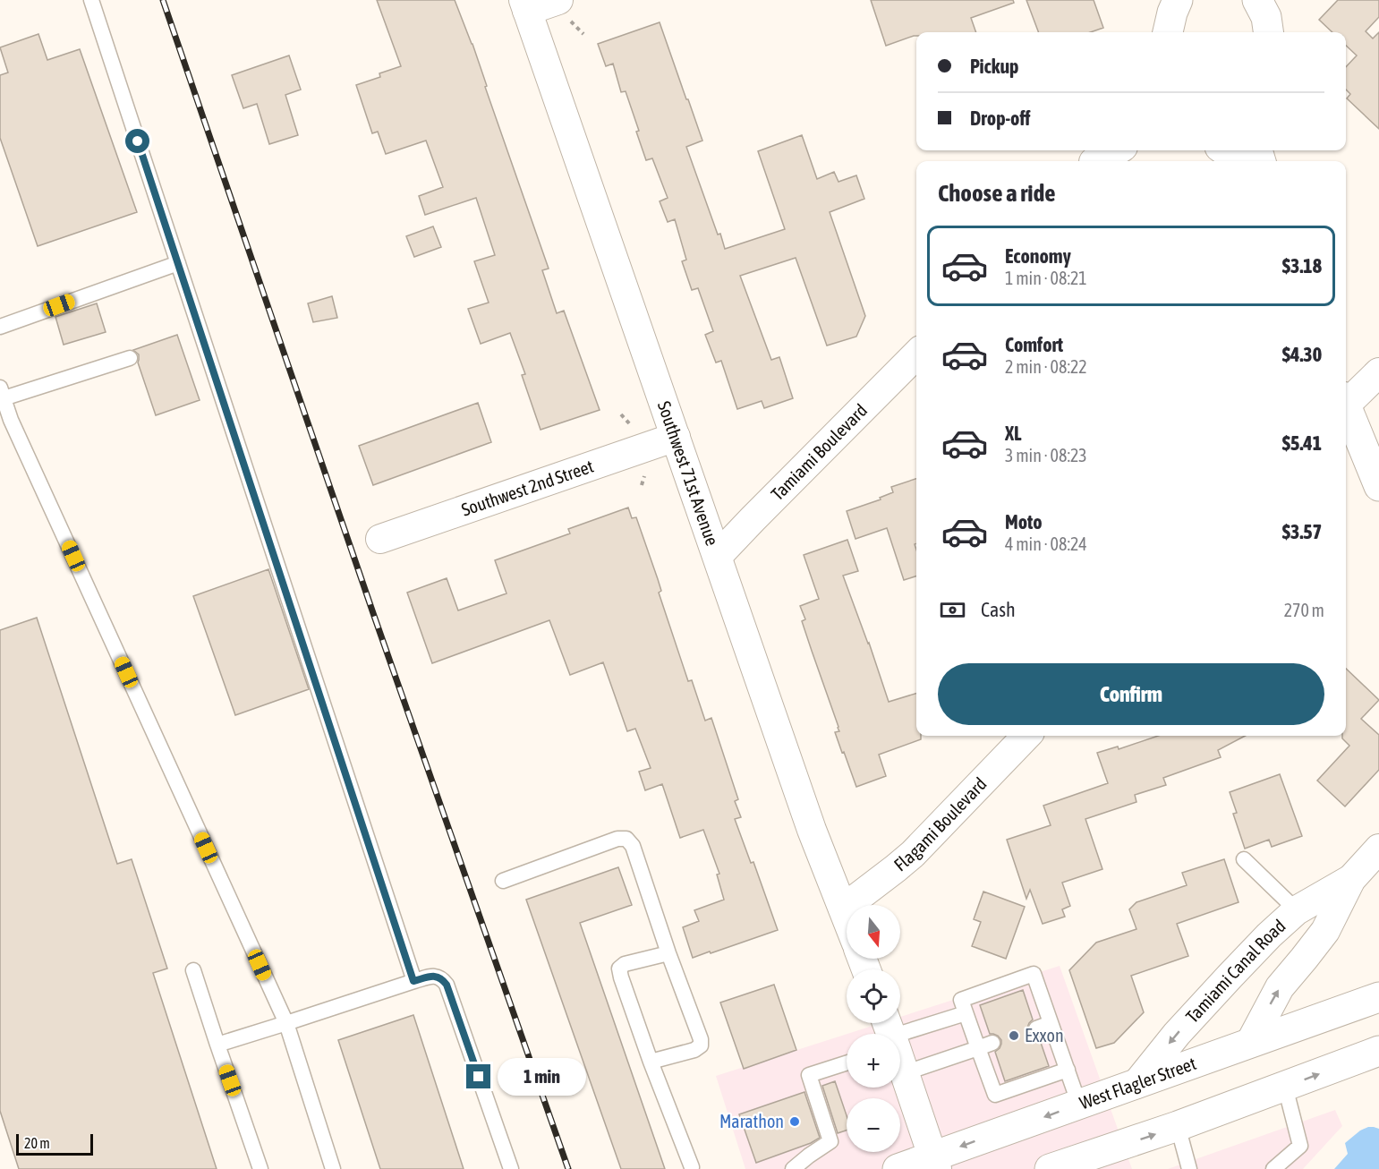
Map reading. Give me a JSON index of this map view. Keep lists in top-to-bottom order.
{
  "streets": {
    "main road": ["West Flagler Street"],
    "street": [
      "Tamiami Boulevard",
      "Southwest 71st Avenue",
      "Southwest 2nd Street",
      "Flagami Boulevard",
      "Tamiami Canal Road"
    ]
  },
  "crossings": [
    ["Tamiami Boulevard", "Southwest 71st Avenue"],
    ["Southwest 71st Avenue", "Southwest 2nd Street"],
    ["Southwest 71st Avenue", "Flagami Boulevard"],
    ["Tamiami Canal Road", "West Flagler Street"]
  ],
  "places": ["Exxon", "Marathon"],
  "scale_bar": "20 m",
  "north": "bottom",
  "page": {
    "banner": ["Pickup", "Drop-off"],
    "heading": "Choose a ride",
    "list": [
      {
        "name": "Economy",
        "note": "1 min · 08:21",
        "value": "$3.18"
      },
      {
        "name": "Comfort",
        "note": "2 min · 08:22",
        "value": "$4.30"
      },
      {
        "name": "XL",
        "note": "3 min · 08:23",
        "value": "$5.41"
      },
      {
        "name": "Moto",
        "note": "4 min · 08:24",
        "value": "$3.57"
      }
    ],
    "pay": ["Cash", "270 m"],
    "buttons": "Confirm",
    "map_buttons": ["+", "−"],
    "bubble": "1 min",
    "scale": "20 m"
  }
}
